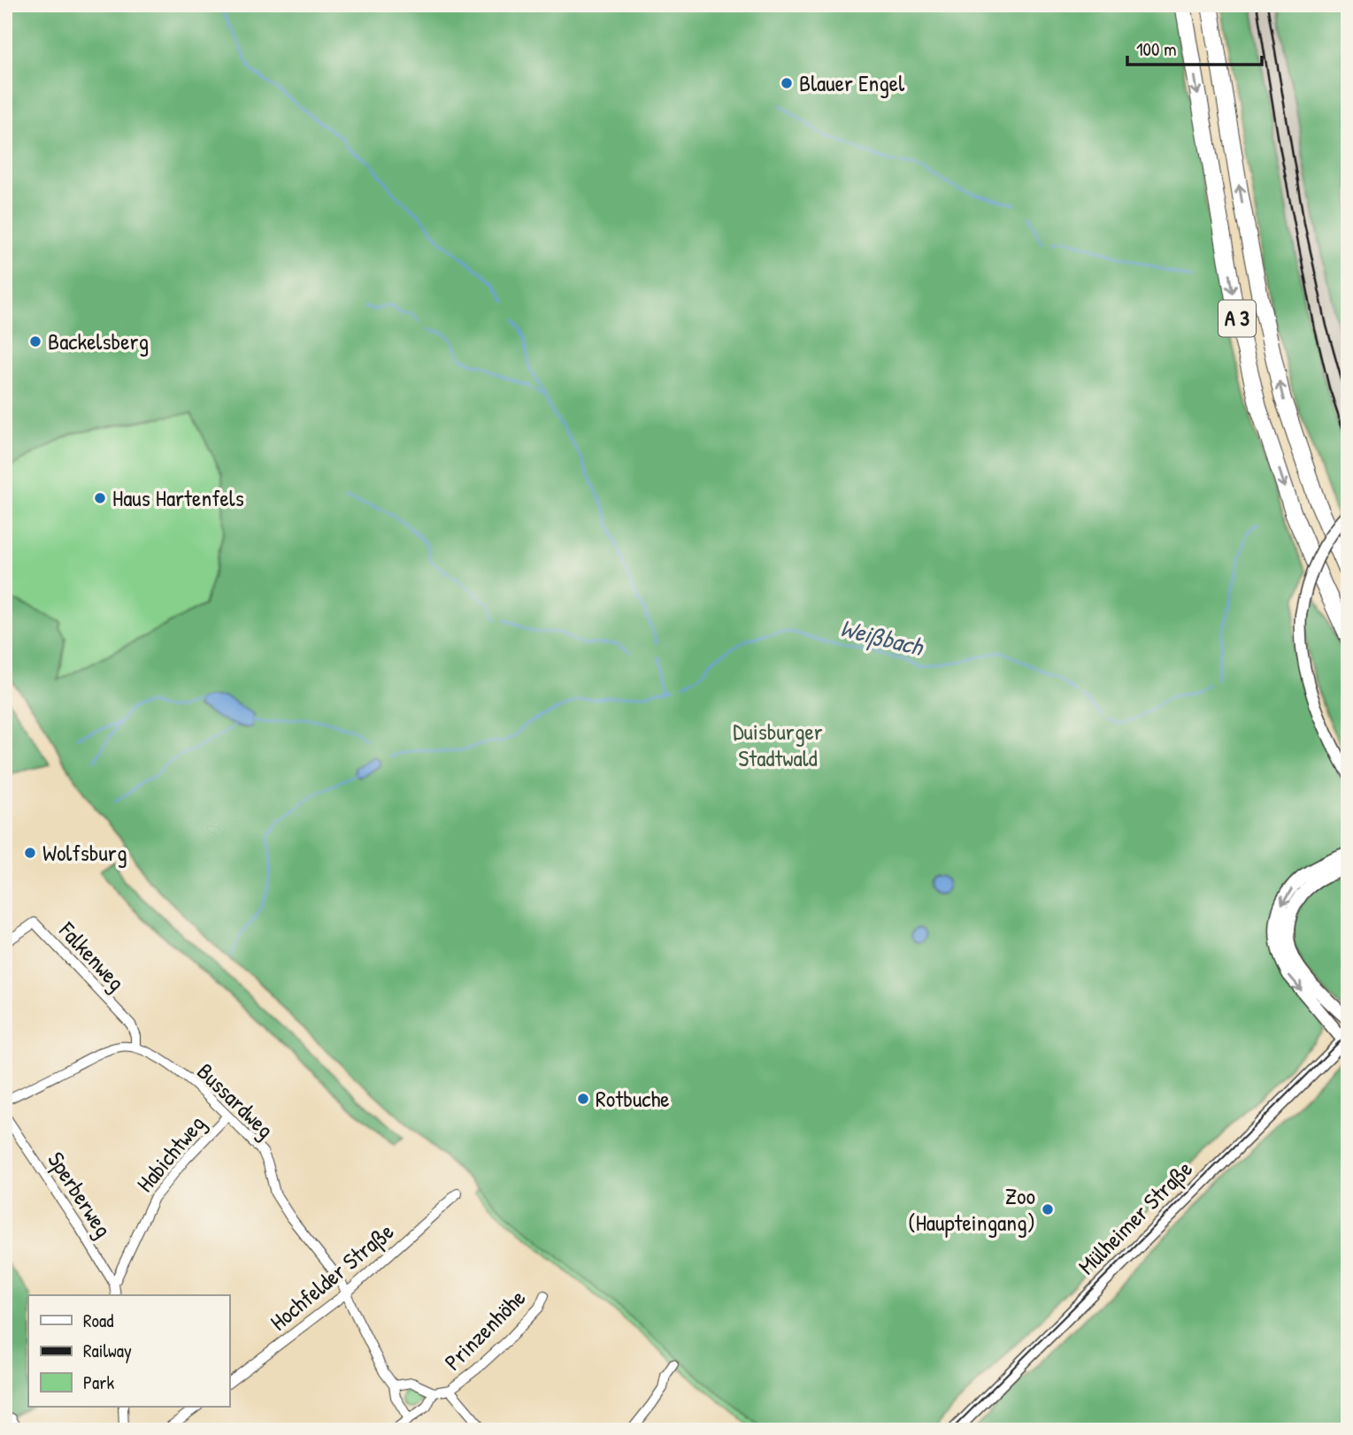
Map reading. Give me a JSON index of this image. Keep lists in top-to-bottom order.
{
  "streets": {
    "highway": ["A 3"],
    "main road": ["Mülheimer Straße"],
    "street": [
      "Falkenweg",
      "Bussardweg",
      "Habichtweg",
      "Sperberweg",
      "Hochfelder Straße",
      "Prinzenhöhe"
    ]
  },
  "crossings": [
    ["Falkenweg", "Bussardweg"],
    ["Bussardweg", "Habichtweg"],
    ["Bussardweg", "Hochfelder Straße"],
    ["Habichtweg", "Sperberweg"]
  ],
  "water": ["Weißbach"],
  "parks": ["Duisburger Stadtwald"],
  "places": [
    "Blauer Engel",
    "Backelsberg",
    "Haus Hartenfels",
    "Wolfsburg",
    "Rotbuche",
    "Zoo (Haupteingang)"
  ],
  "legend": ["Road", "Railway", "Park"],
  "scale_bar": "100 m"
}
